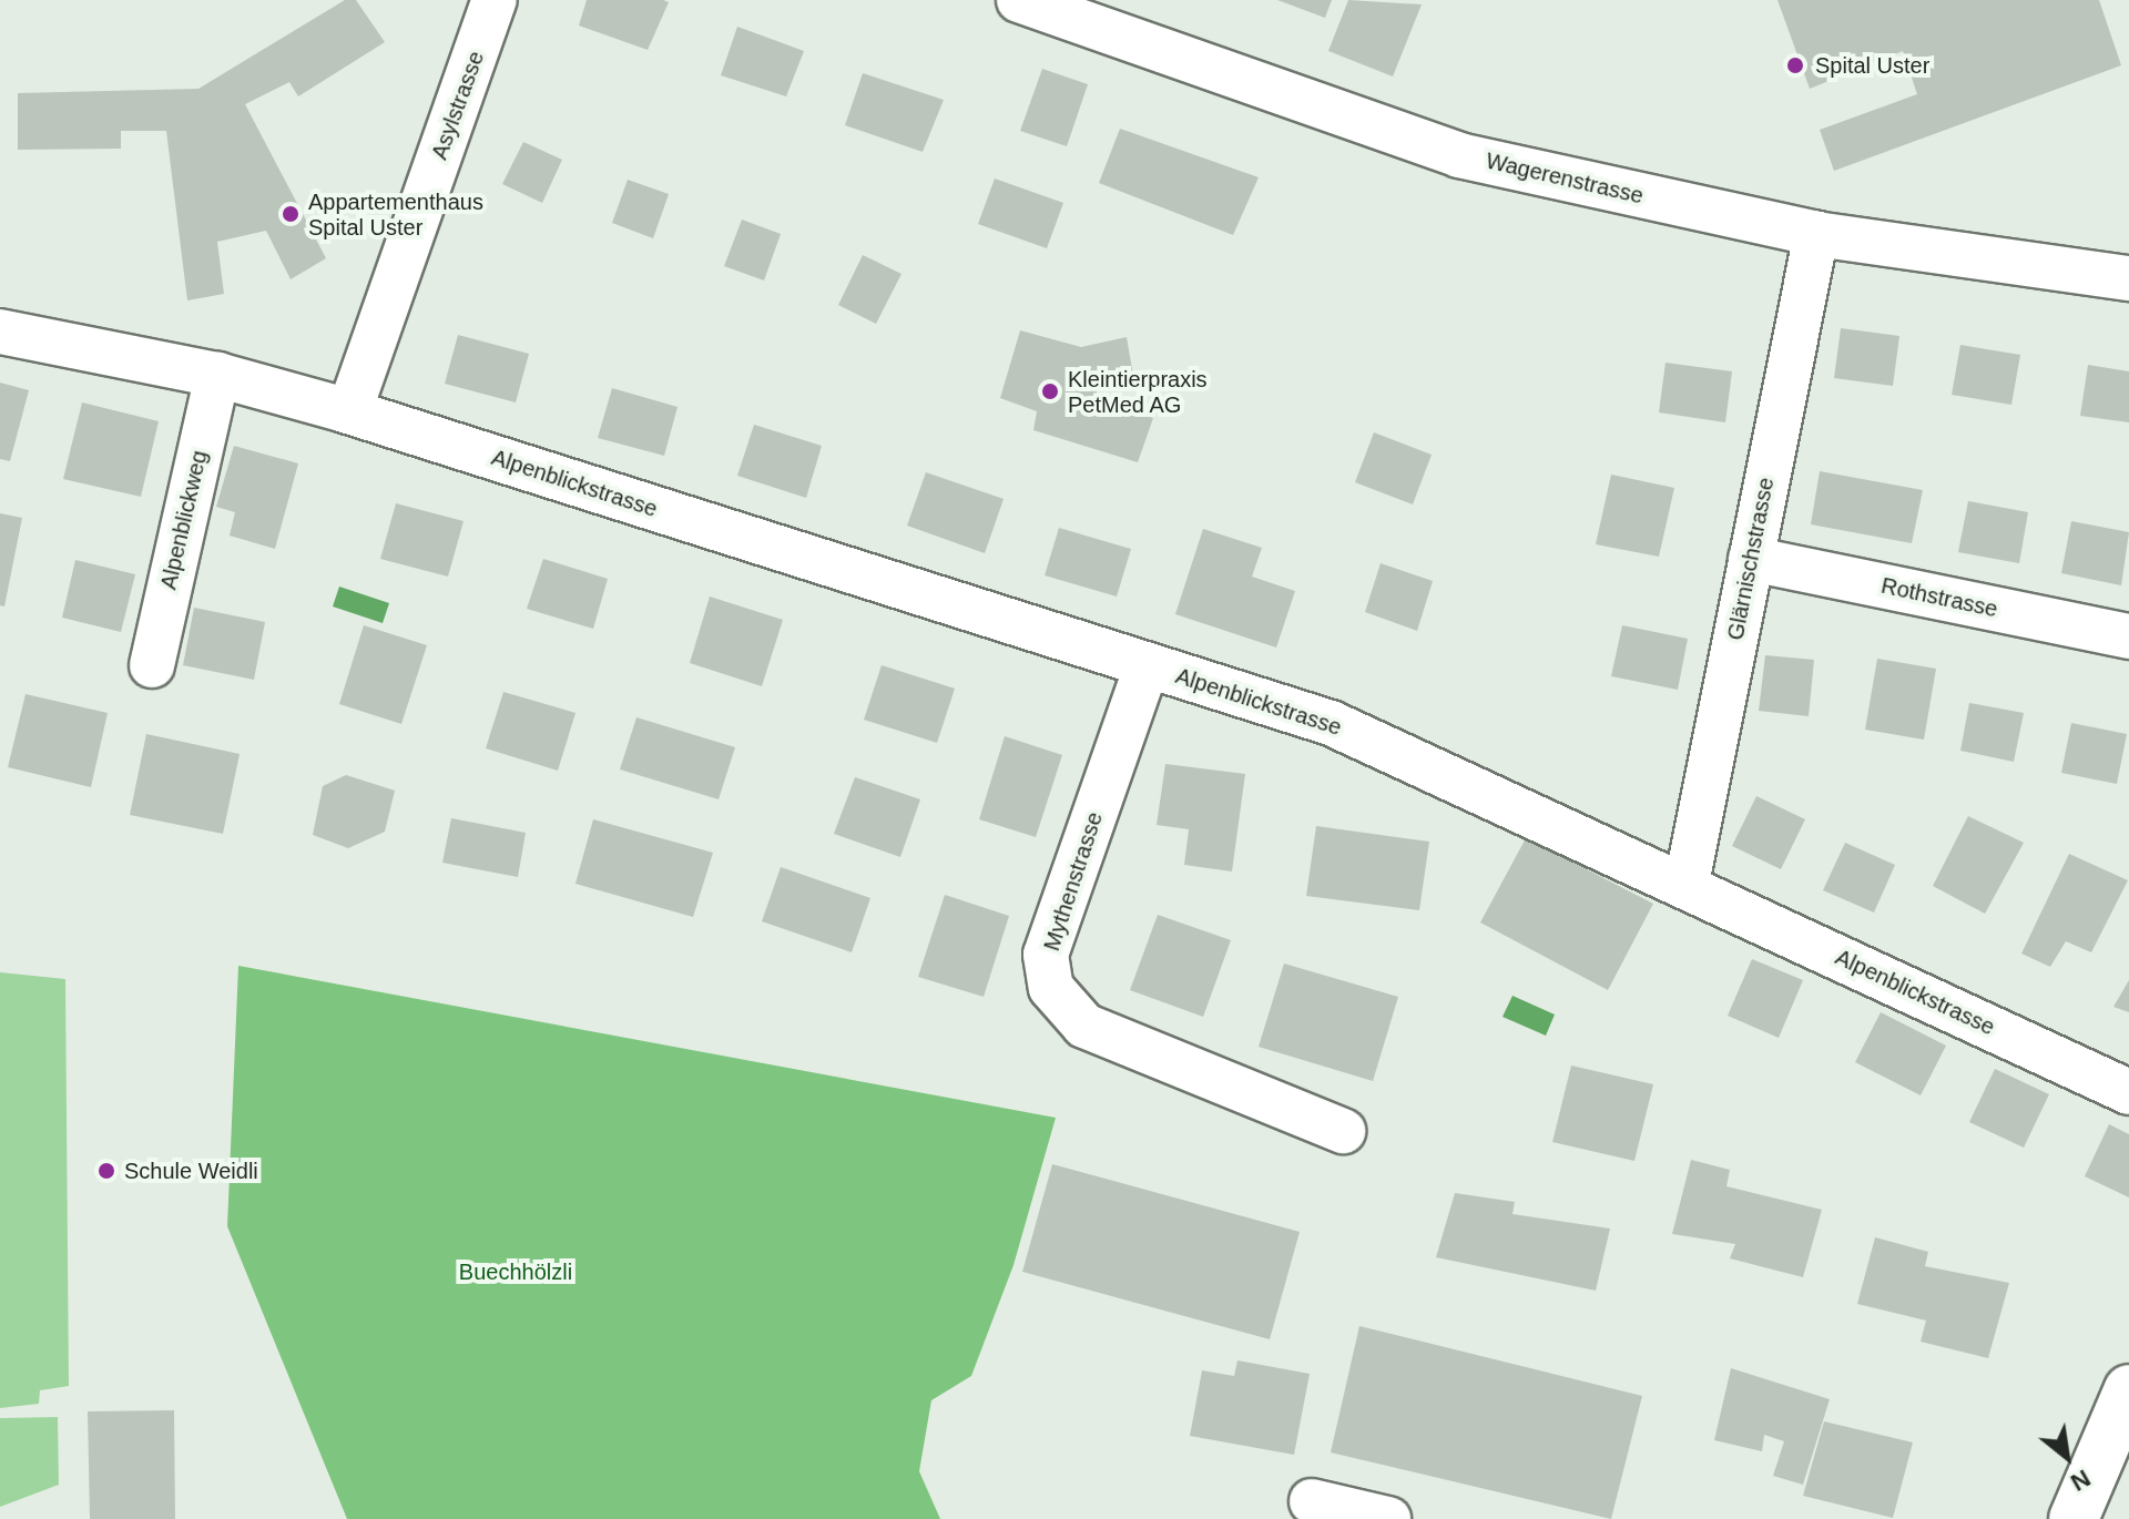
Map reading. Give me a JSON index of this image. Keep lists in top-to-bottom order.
{
  "streets": {
    "street": [
      "Asylstrasse",
      "Wagerenstrasse",
      "Alpenblickstrasse",
      "Alpenblickweg",
      "Glärnischstrasse",
      "Rothstrasse",
      "Mythenstrasse"
    ]
  },
  "crossings": [
    ["Asylstrasse", "Alpenblickstrasse"],
    ["Wagerenstrasse", "Glärnischstrasse"],
    ["Alpenblickstrasse", "Glärnischstrasse"],
    ["Alpenblickstrasse", "Mythenstrasse"],
    ["Glärnischstrasse", "Rothstrasse"]
  ],
  "parks": ["Buechhölzli"],
  "places": [
    "Spital Uster",
    "Appartementhaus Spital Uster",
    "Kleintierpraxis PetMed AG",
    "Schule Weidli"
  ],
  "north": "bottom right"
}
